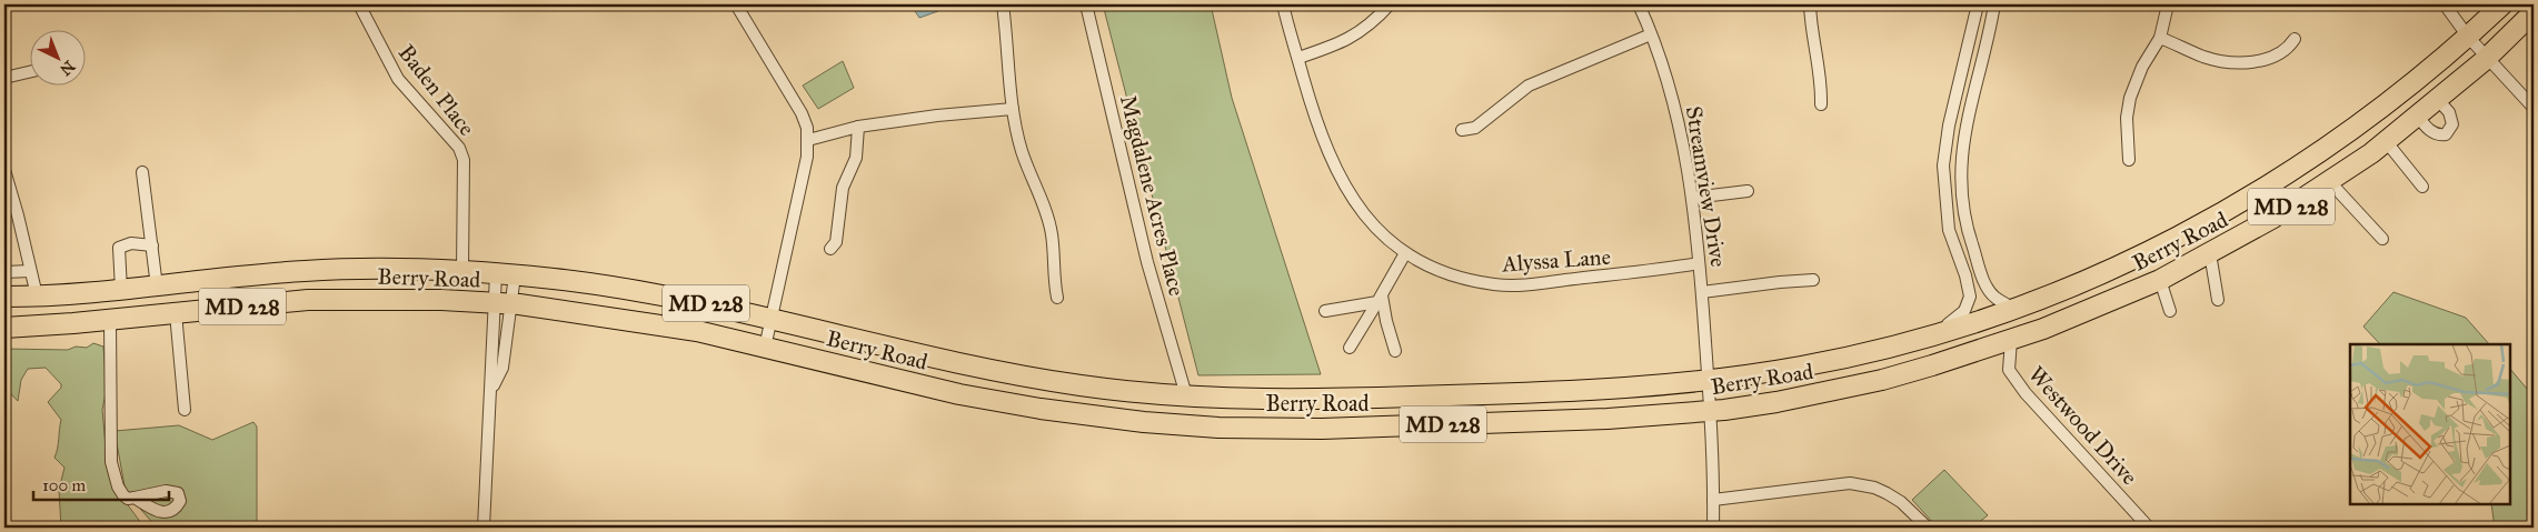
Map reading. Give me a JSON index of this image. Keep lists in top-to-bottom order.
{
  "streets": {
    "highway": ["MD 228", "Berry Road"],
    "street": [
      "Baden Place",
      "Streamview Drive",
      "Magdalene Acres Place",
      "Alyssa Lane",
      "Westwood Drive"
    ]
  },
  "crossings": [
    ["Baden Place", "Berry Road"],
    ["Streamview Drive", "Berry Road"],
    ["Streamview Drive", "Alyssa Lane"],
    ["Magdalene Acres Place", "Berry Road"],
    ["Berry Road", "Westwood Drive"]
  ],
  "scale_bar": "100 m",
  "north": "bottom right"
}
